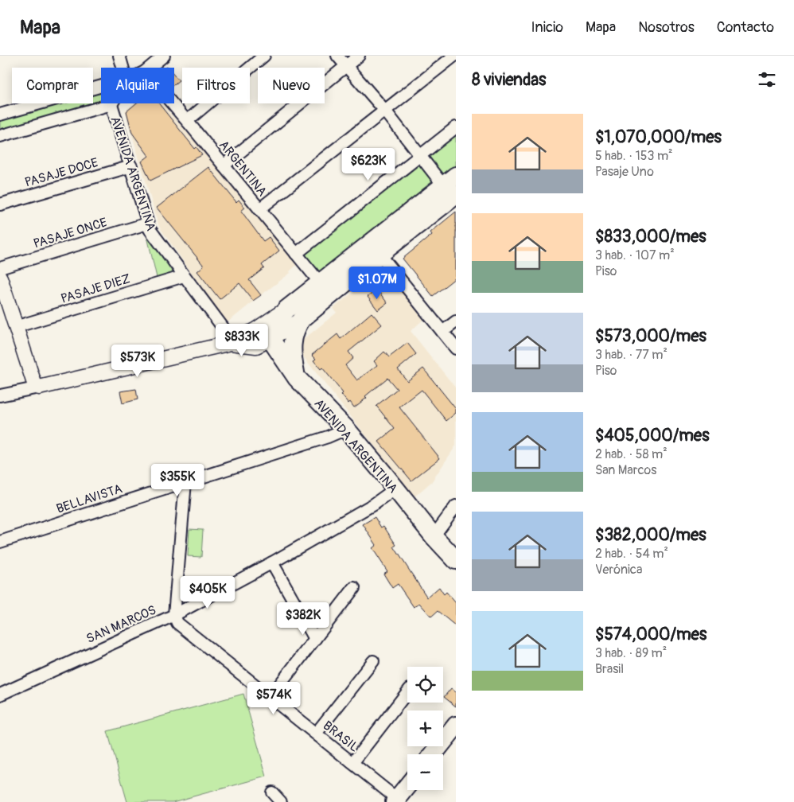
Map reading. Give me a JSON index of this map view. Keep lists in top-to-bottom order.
{
  "streets": {
    "main road": ["AVENIDA ARGENTINA"],
    "street": [
      "ARGENTINA",
      "PASAJE DOCE",
      "PASAJE ONCE",
      "PASAJE DIEZ",
      "BELLAVISTA",
      "SAN MARCOS",
      "BRASIL"
    ]
  },
  "crossings": [
    ["PASAJE DOCE", "AVENIDA ARGENTINA"],
    ["AVENIDA ARGENTINA", "PASAJE ONCE"],
    ["AVENIDA ARGENTINA", "PASAJE DIEZ"],
    ["AVENIDA ARGENTINA", "BELLAVISTA"],
    ["AVENIDA ARGENTINA", "SAN MARCOS"],
    ["SAN MARCOS", "BRASIL"]
  ],
  "page": {
    "header": "Mapa",
    "nav": [
      "Inicio",
      "Mapa",
      "Nosotros",
      "Contacto"
    ],
    "heading": "8 viviendas",
    "chip": [
      "Comprar",
      "Alquilar",
      "Filtros",
      "Nuevo"
    ],
    "list": [
      {
        "name": "$1,070,000/mes",
        "note": "5 hab. · 153 m² · Pasaje Uno"
      },
      {
        "name": "$833,000/mes",
        "note": "3 hab. · 107 m² · Piso"
      },
      {
        "name": "$573,000/mes",
        "note": "3 hab. · 77 m² · Piso"
      },
      {
        "name": "$405,000/mes",
        "note": "2 hab. · 58 m² · San Marcos"
      },
      {
        "name": "$382,000/mes",
        "note": "2 hab. · 54 m² · Verónica"
      },
      {
        "name": "$574,000/mes",
        "note": "3 hab. · 89 m² · Brasil"
      }
    ],
    "price": [
      "$623K",
      "$1.07M",
      "$833K",
      "$573K",
      "$355K",
      "$405K",
      "$382K",
      "$574K"
    ],
    "map_buttons": ["+", "−"]
  }
}
